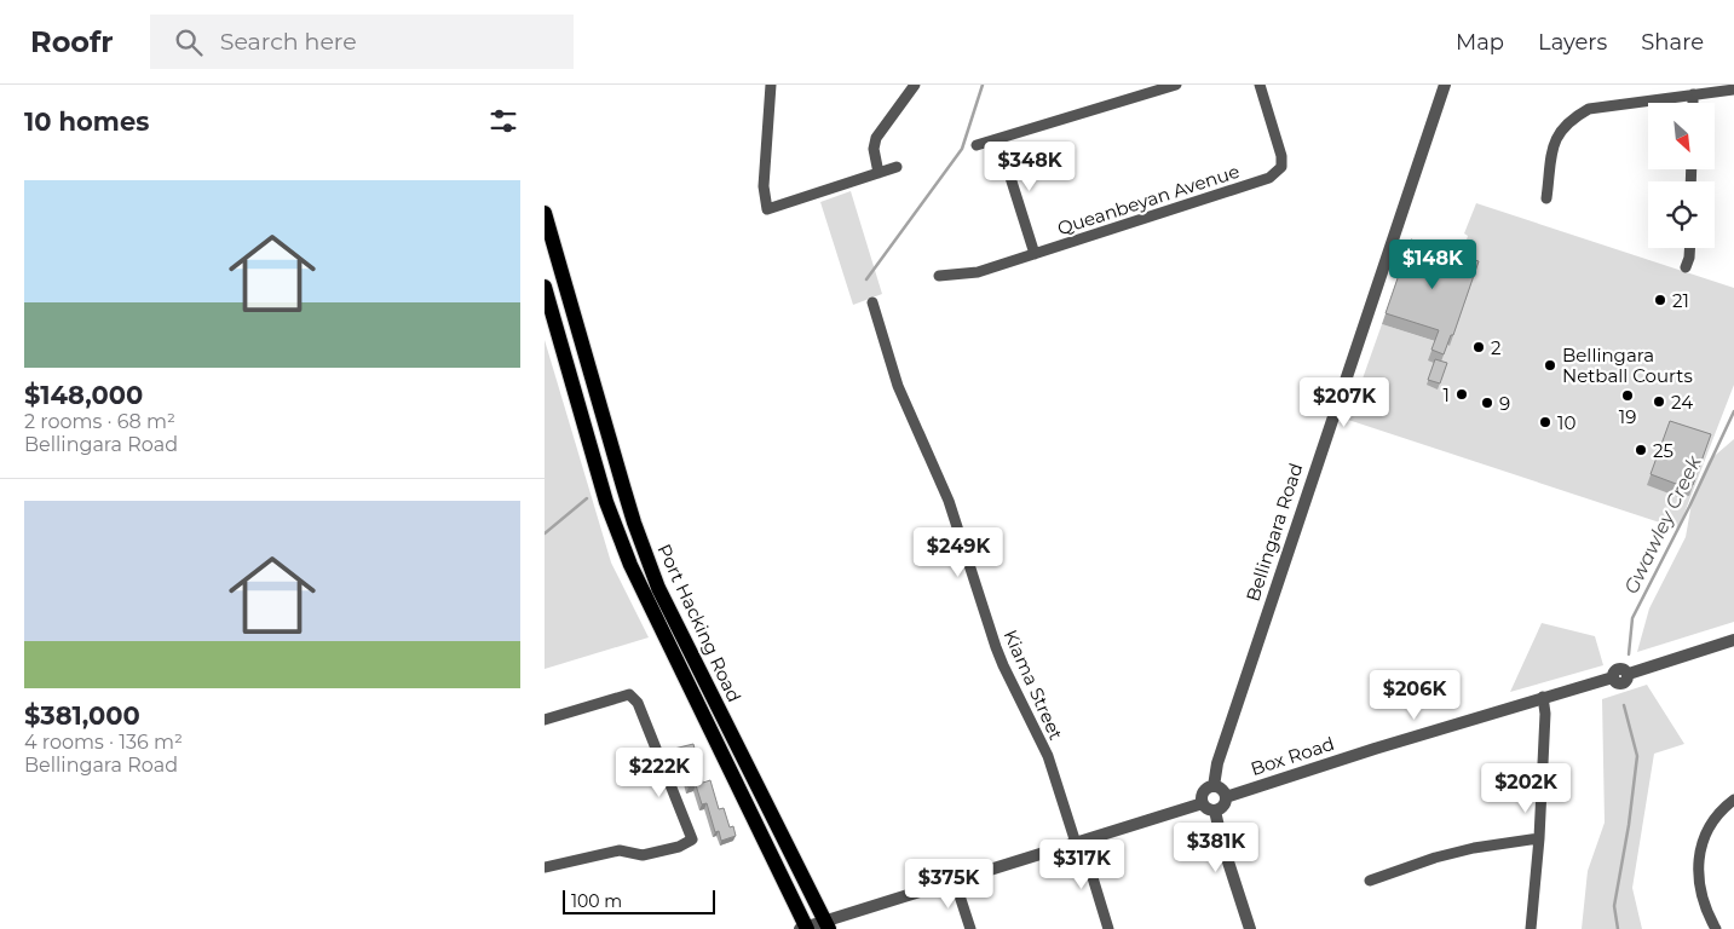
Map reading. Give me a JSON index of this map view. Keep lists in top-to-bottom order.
{
  "streets": {
    "main road": ["Port Hacking Road"],
    "street": [
      "Queanbeyan Avenue",
      "Bellingara Road",
      "Kiama Street",
      "Box Road"
    ]
  },
  "crossings": [
    ["Bellingara Road", "Box Road"]
  ],
  "water": ["Gwawley Creek"],
  "places": [
    "21",
    "2",
    "Bellingara Netball Courts",
    "1",
    "19",
    "24",
    "9",
    "10",
    "25"
  ],
  "scale_bar": "100 m",
  "north": "bottom right",
  "page": {
    "header": "Roofr",
    "search": "Search here",
    "nav": ["Map", "Layers", "Share"],
    "heading": "10 homes",
    "price": [
      "$348K",
      "$148K",
      "$207K",
      "$249K",
      "$206K",
      "$222K",
      "$202K",
      "$381K",
      "$317K",
      "$375K"
    ],
    "list": [
      {
        "name": "$148,000",
        "note": "2 rooms · 68 m² · Bellingara Road"
      },
      {
        "name": "$381,000",
        "note": "4 rooms · 136 m² · Bellingara Road"
      }
    ],
    "scale": "100 m"
  }
}
